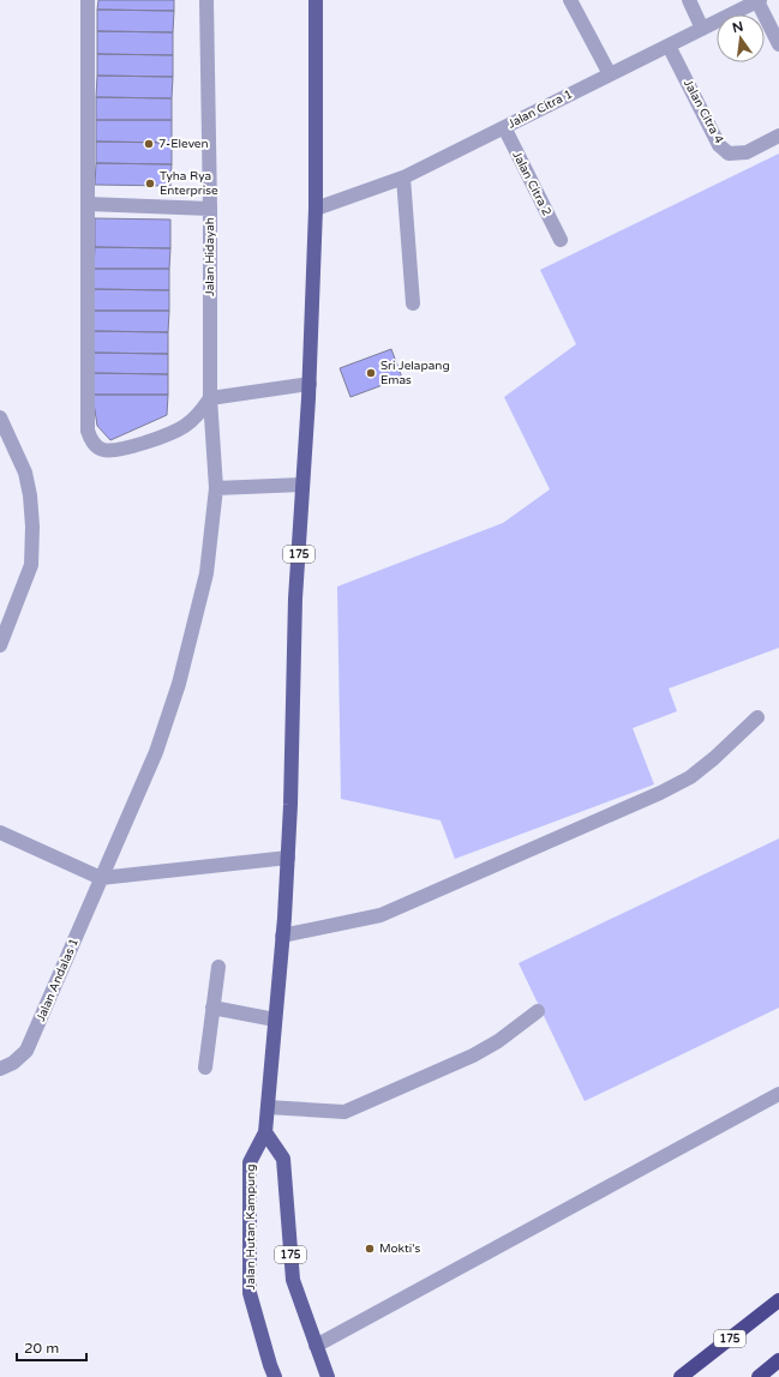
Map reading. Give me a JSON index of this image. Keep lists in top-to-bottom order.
{
  "streets": {
    "highway": ["175"],
    "main road": ["Jalan Hutan Kampung"],
    "street": [
      "Jalan Citra 1",
      "Jalan Citra 4",
      "Jalan Citra 2",
      "Jalan Hidayah",
      "Jalan Andalas 1"
    ]
  },
  "crossings": [
    ["Jalan Citra 1", "Jalan Citra 4"],
    ["Jalan Citra 1", "Jalan Citra 2"],
    ["Jalan Citra 1", "175"],
    ["Jalan Hidayah", "Jalan Andalas 1"],
    ["175", "Jalan Hutan Kampung"]
  ],
  "places": [
    "7-Eleven",
    "Tyha Rya Enterprise",
    "Sri Jelapang Emas",
    "Mokti's"
  ],
  "scale_bar": "20 m",
  "north": "top"
}
